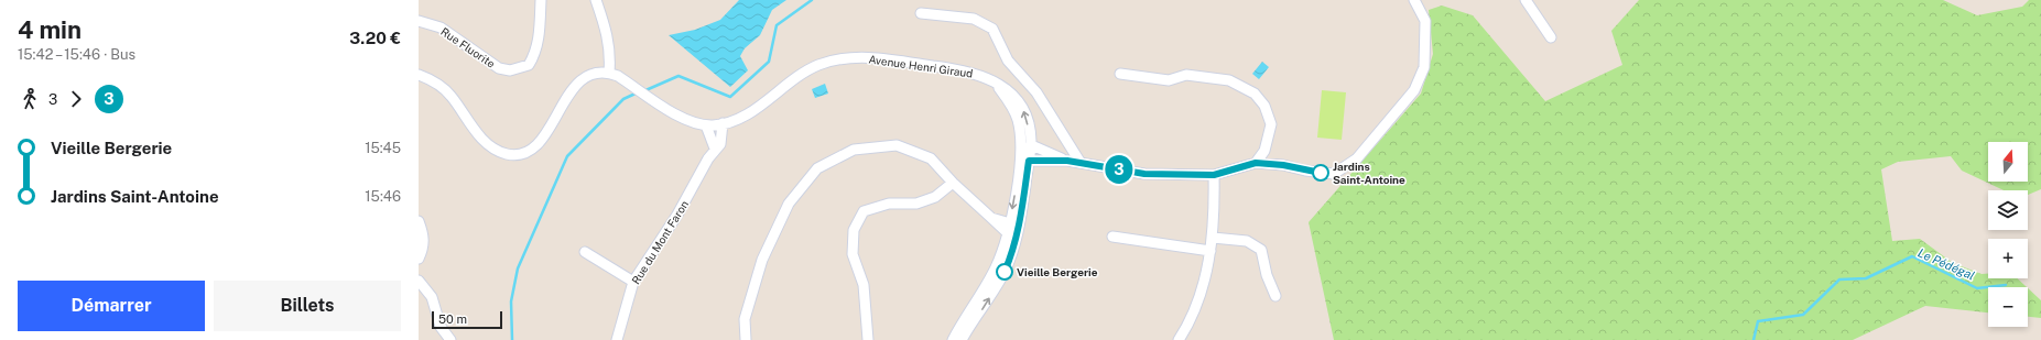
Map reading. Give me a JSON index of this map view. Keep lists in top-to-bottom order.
{
  "streets": {
    "street": ["Rue Fluorite", "Avenue Henri Giraud", "Rue du Mont Faron"]
  },
  "crossings": [
    ["Avenue Henri Giraud", "Rue du Mont Faron"]
  ],
  "water": ["Le Pédégal"],
  "places": ["Jardins Saint-Antoine", "Vieille Bergerie"],
  "lines": ["bus line 3"],
  "scale_bar": "50 m",
  "north": "top",
  "page": {
    "heading": ["4 min", "15:42 – 15:46 · Bus", "3.20 €"],
    "on_map": "3",
    "legs": ["3", "3"],
    "list": [
      {
        "name": "Vieille Bergerie",
        "value": "15:45"
      },
      {
        "name": "Jardins Saint-Antoine",
        "value": "15:46"
      }
    ],
    "map_buttons": ["+", "−"],
    "buttons": ["Démarrer", "Billets"],
    "scale": "50 m"
  }
}
